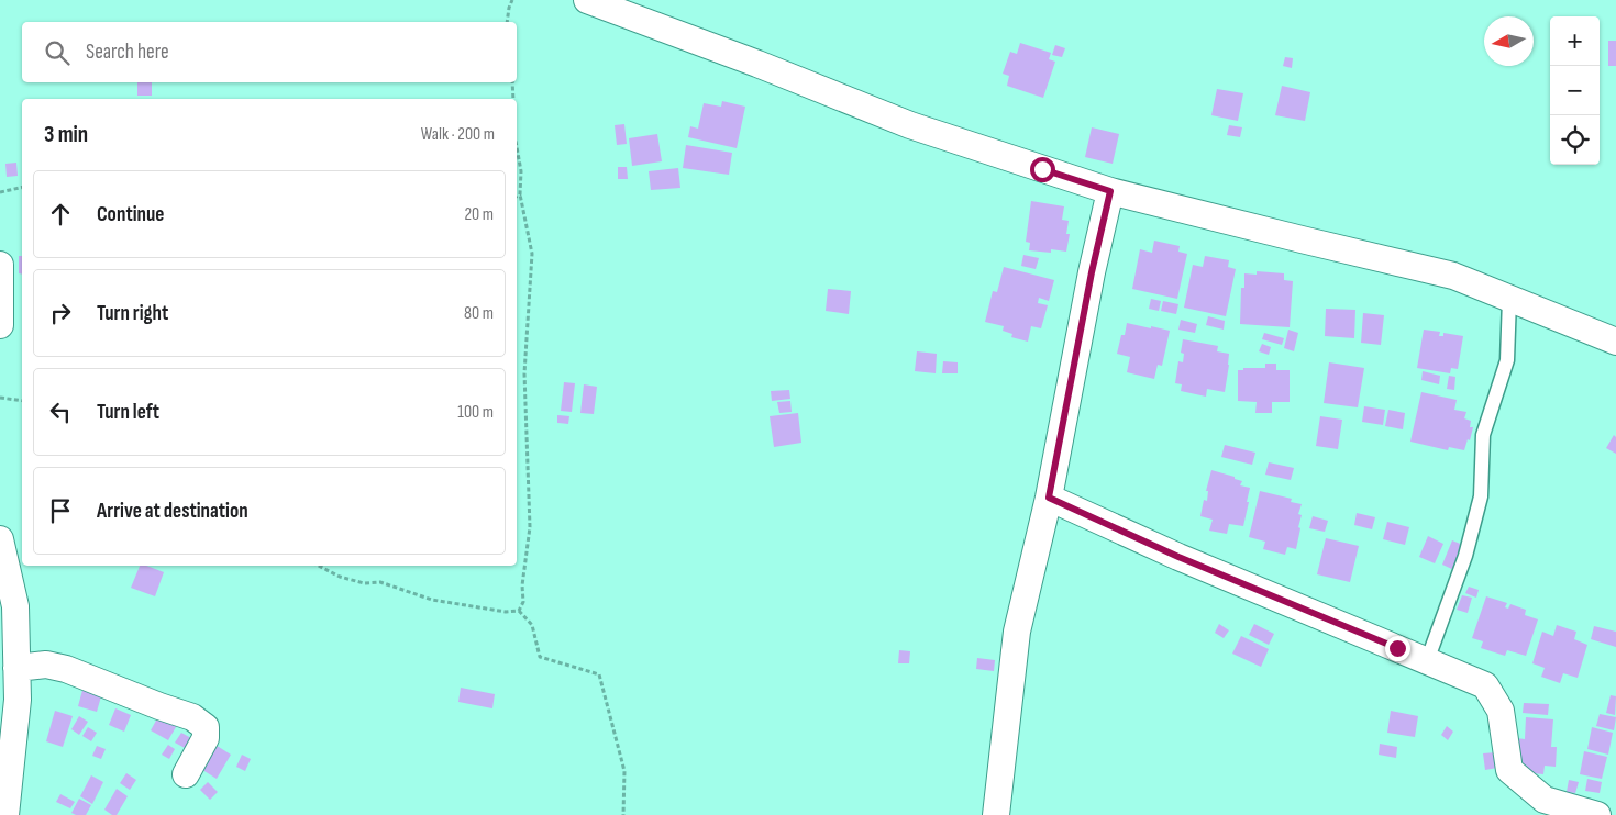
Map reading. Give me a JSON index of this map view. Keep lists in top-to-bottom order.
{
  "north": "left",
  "page": {
    "map_buttons": ["+", "−"],
    "search": "Search here",
    "heading": ["3 min", "Walk · 200 m"],
    "list": [
      ["Continue", "20 m"],
      ["Turn right", "80 m"],
      ["Turn left", "100 m"],
      "Arrive at destination"
    ]
  }
}
